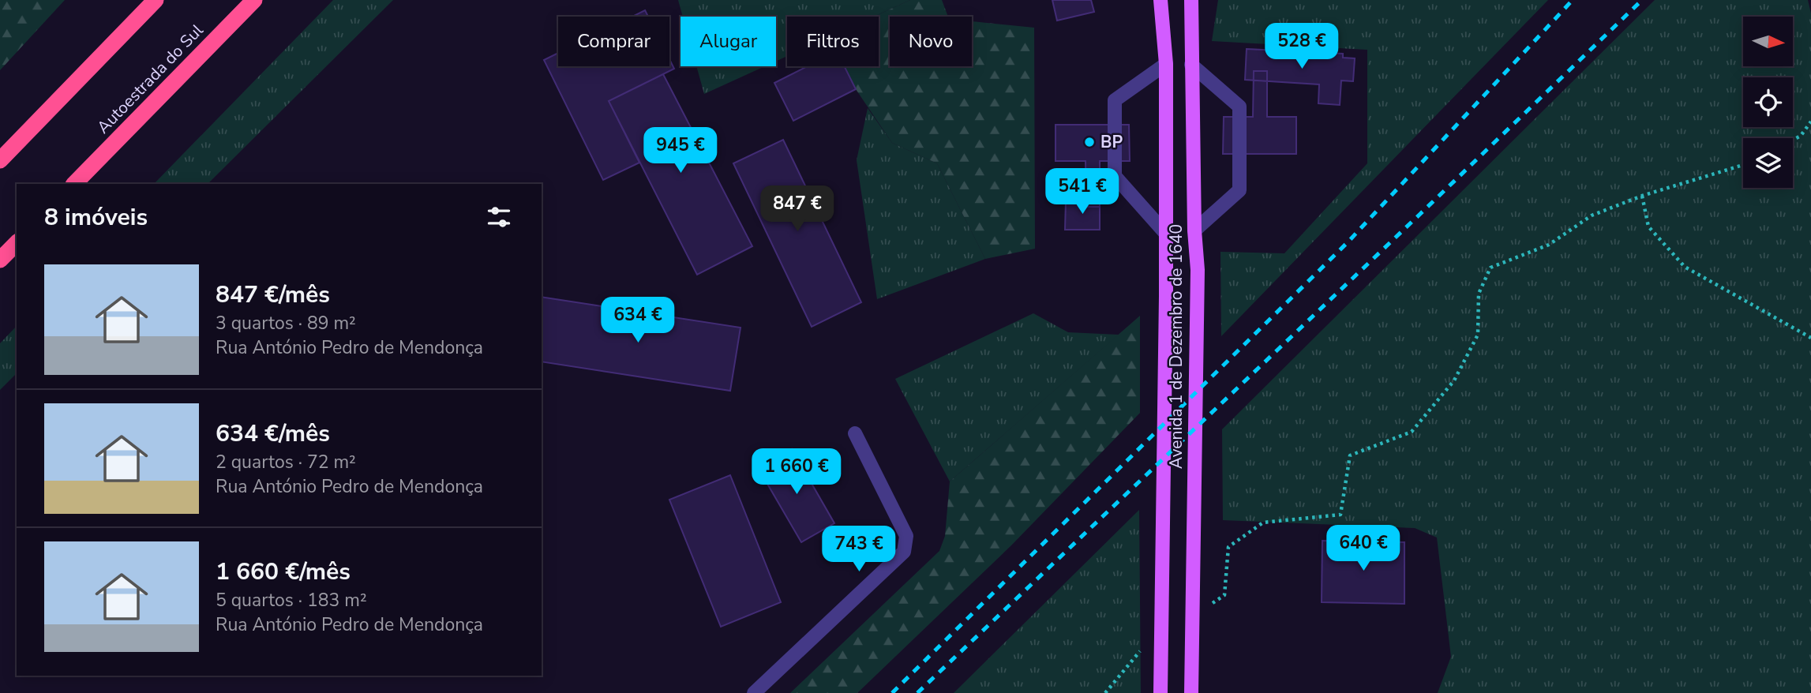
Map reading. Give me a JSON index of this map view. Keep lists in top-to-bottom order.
{
  "streets": {
    "highway": ["Autoestrada do Sul"],
    "main road": ["Avenida 1 de Dezembro de 1640"]
  },
  "places": ["BP"],
  "north": "right",
  "page": {
    "chip": [
      "Comprar",
      "Alugar",
      "Filtros",
      "Novo"
    ],
    "price": [
      "528 €",
      "945 €",
      "541 €",
      "847 €",
      "634 €",
      "1 660 €",
      "640 €",
      "743 €"
    ],
    "heading": "8 imóveis",
    "list": [
      {
        "name": "847 €/mês",
        "note": "3 quartos · 89 m² · Rua António Pedro de Mendonça"
      },
      {
        "name": "634 €/mês",
        "note": "2 quartos · 72 m² · Rua António Pedro de Mendonça"
      },
      {
        "name": "1 660 €/mês",
        "note": "5 quartos · 183 m² · Rua António Pedro de Mendonça"
      }
    ]
  }
}
